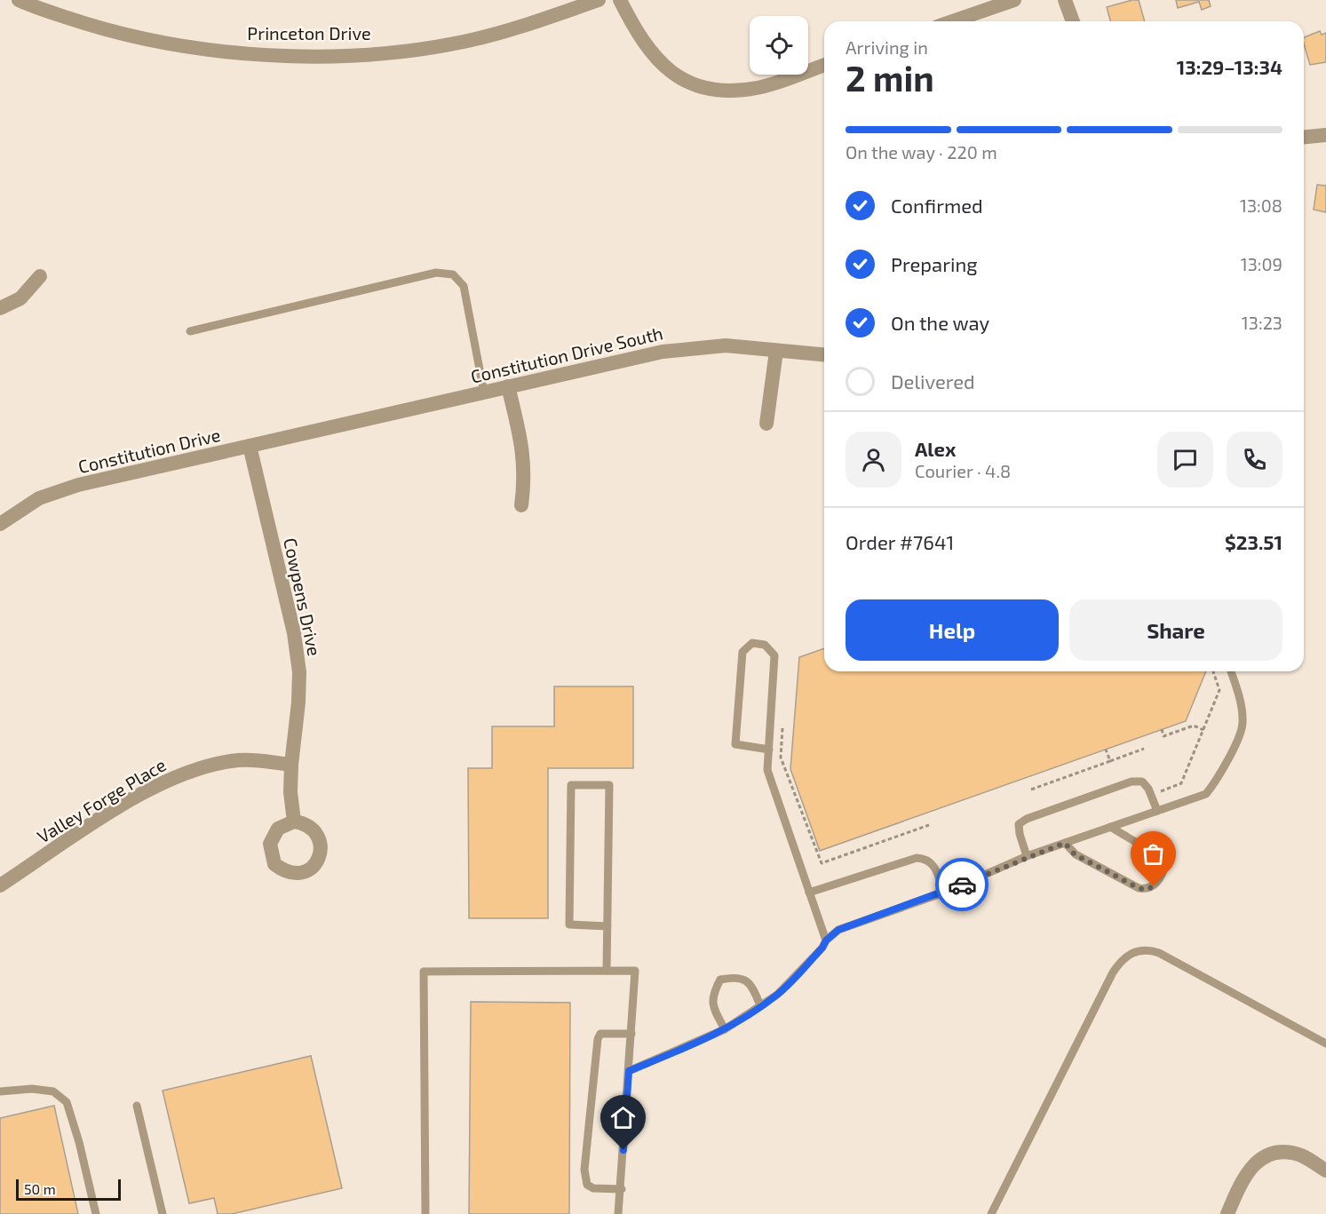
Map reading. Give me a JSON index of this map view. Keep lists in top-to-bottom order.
{
  "streets": {
    "street": [
      "Princeton Drive",
      "Constitution Drive South",
      "Constitution Drive",
      "Cowpens Drive",
      "Valley Forge Place"
    ]
  },
  "crossings": [
    ["Constitution Drive South", "Constitution Drive"],
    ["Constitution Drive", "Cowpens Drive"],
    ["Cowpens Drive", "Valley Forge Place"]
  ],
  "scale_bar": "50 m",
  "page": {
    "heading": ["2 min", "Arriving in", "13:29–13:34"],
    "panel": [
      "Alex",
      "Courier · 4.8",
      "Order #7641",
      "$23.51"
    ],
    "bar": "On the way · 220 m",
    "list": [
      ["Confirmed", "13:08"],
      ["Preparing", "13:09"],
      ["On the way", "13:23"],
      "Delivered"
    ],
    "buttons": ["Help", "Share"],
    "scale": "50 m"
  }
}
